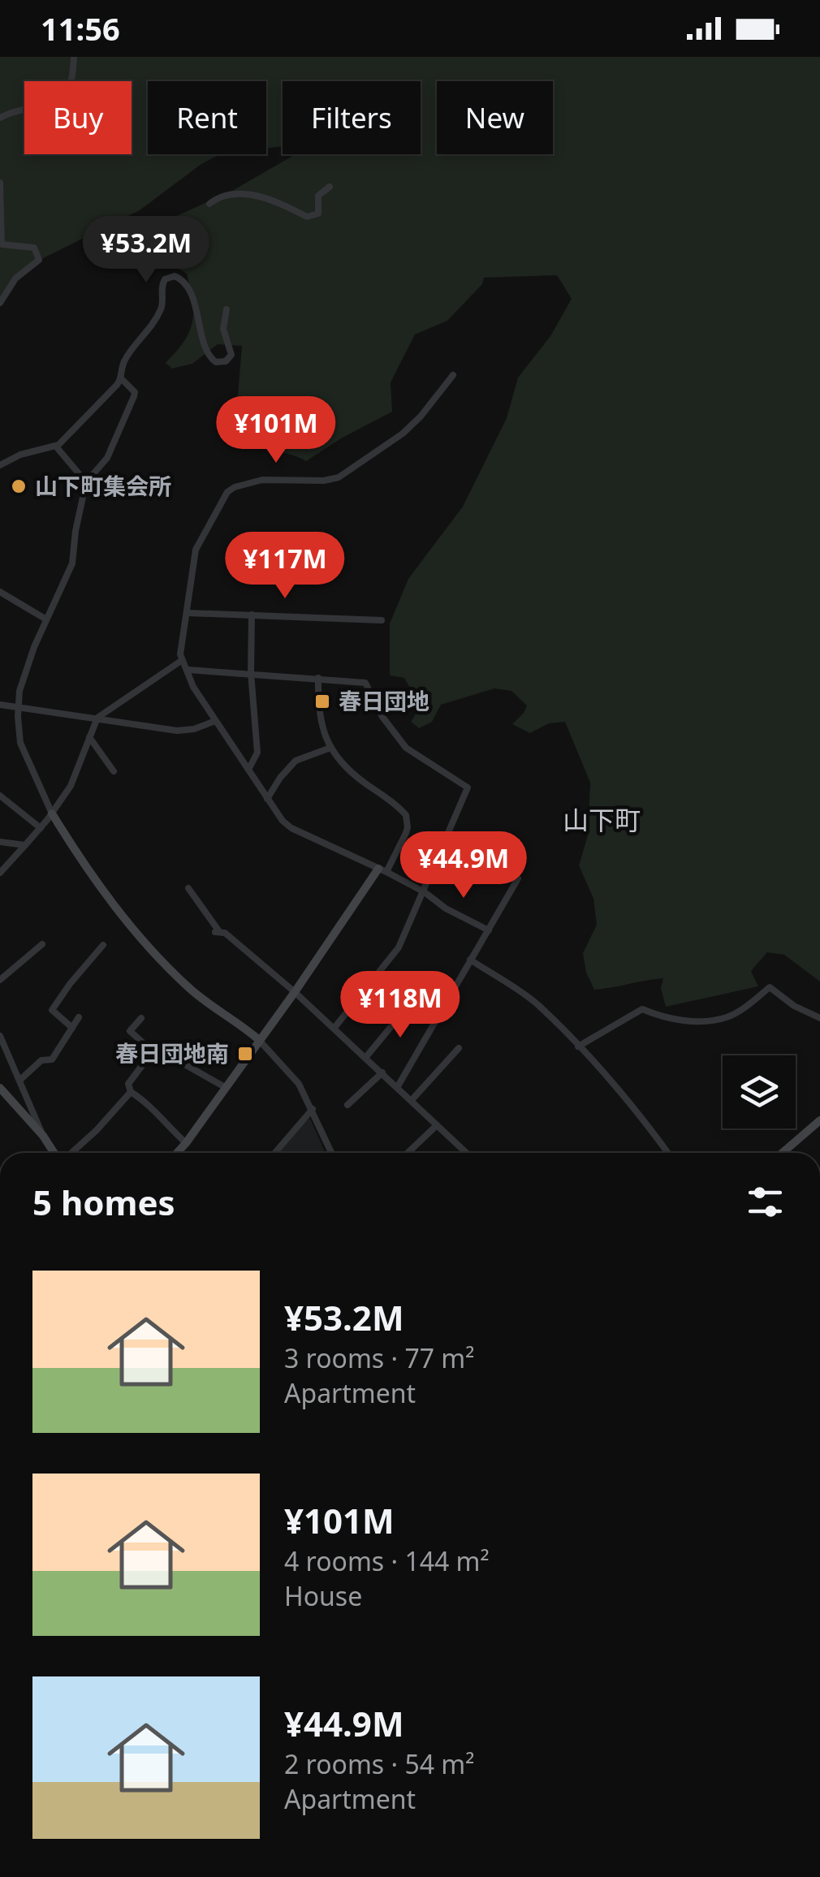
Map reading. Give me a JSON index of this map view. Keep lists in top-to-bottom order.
{
  "districts": ["山下町"],
  "places": {
    "other": ["山下町集会所"],
    "transit": ["春日団地", "春日団地南"]
  },
  "page": {
    "status": "11:56",
    "chip": [
      "Buy",
      "Rent",
      "Filters",
      "New"
    ],
    "price": [
      "¥53.2M",
      "¥101M",
      "¥117M",
      "¥44.9M",
      "¥118M"
    ],
    "heading": "5 homes",
    "list": [
      {
        "name": "¥53.2M",
        "note": "3 rooms · 77 m² · Apartment"
      },
      {
        "name": "¥101M",
        "note": "4 rooms · 144 m² · House"
      },
      {
        "name": "¥44.9M",
        "note": "2 rooms · 54 m² · Apartment"
      }
    ]
  }
}
